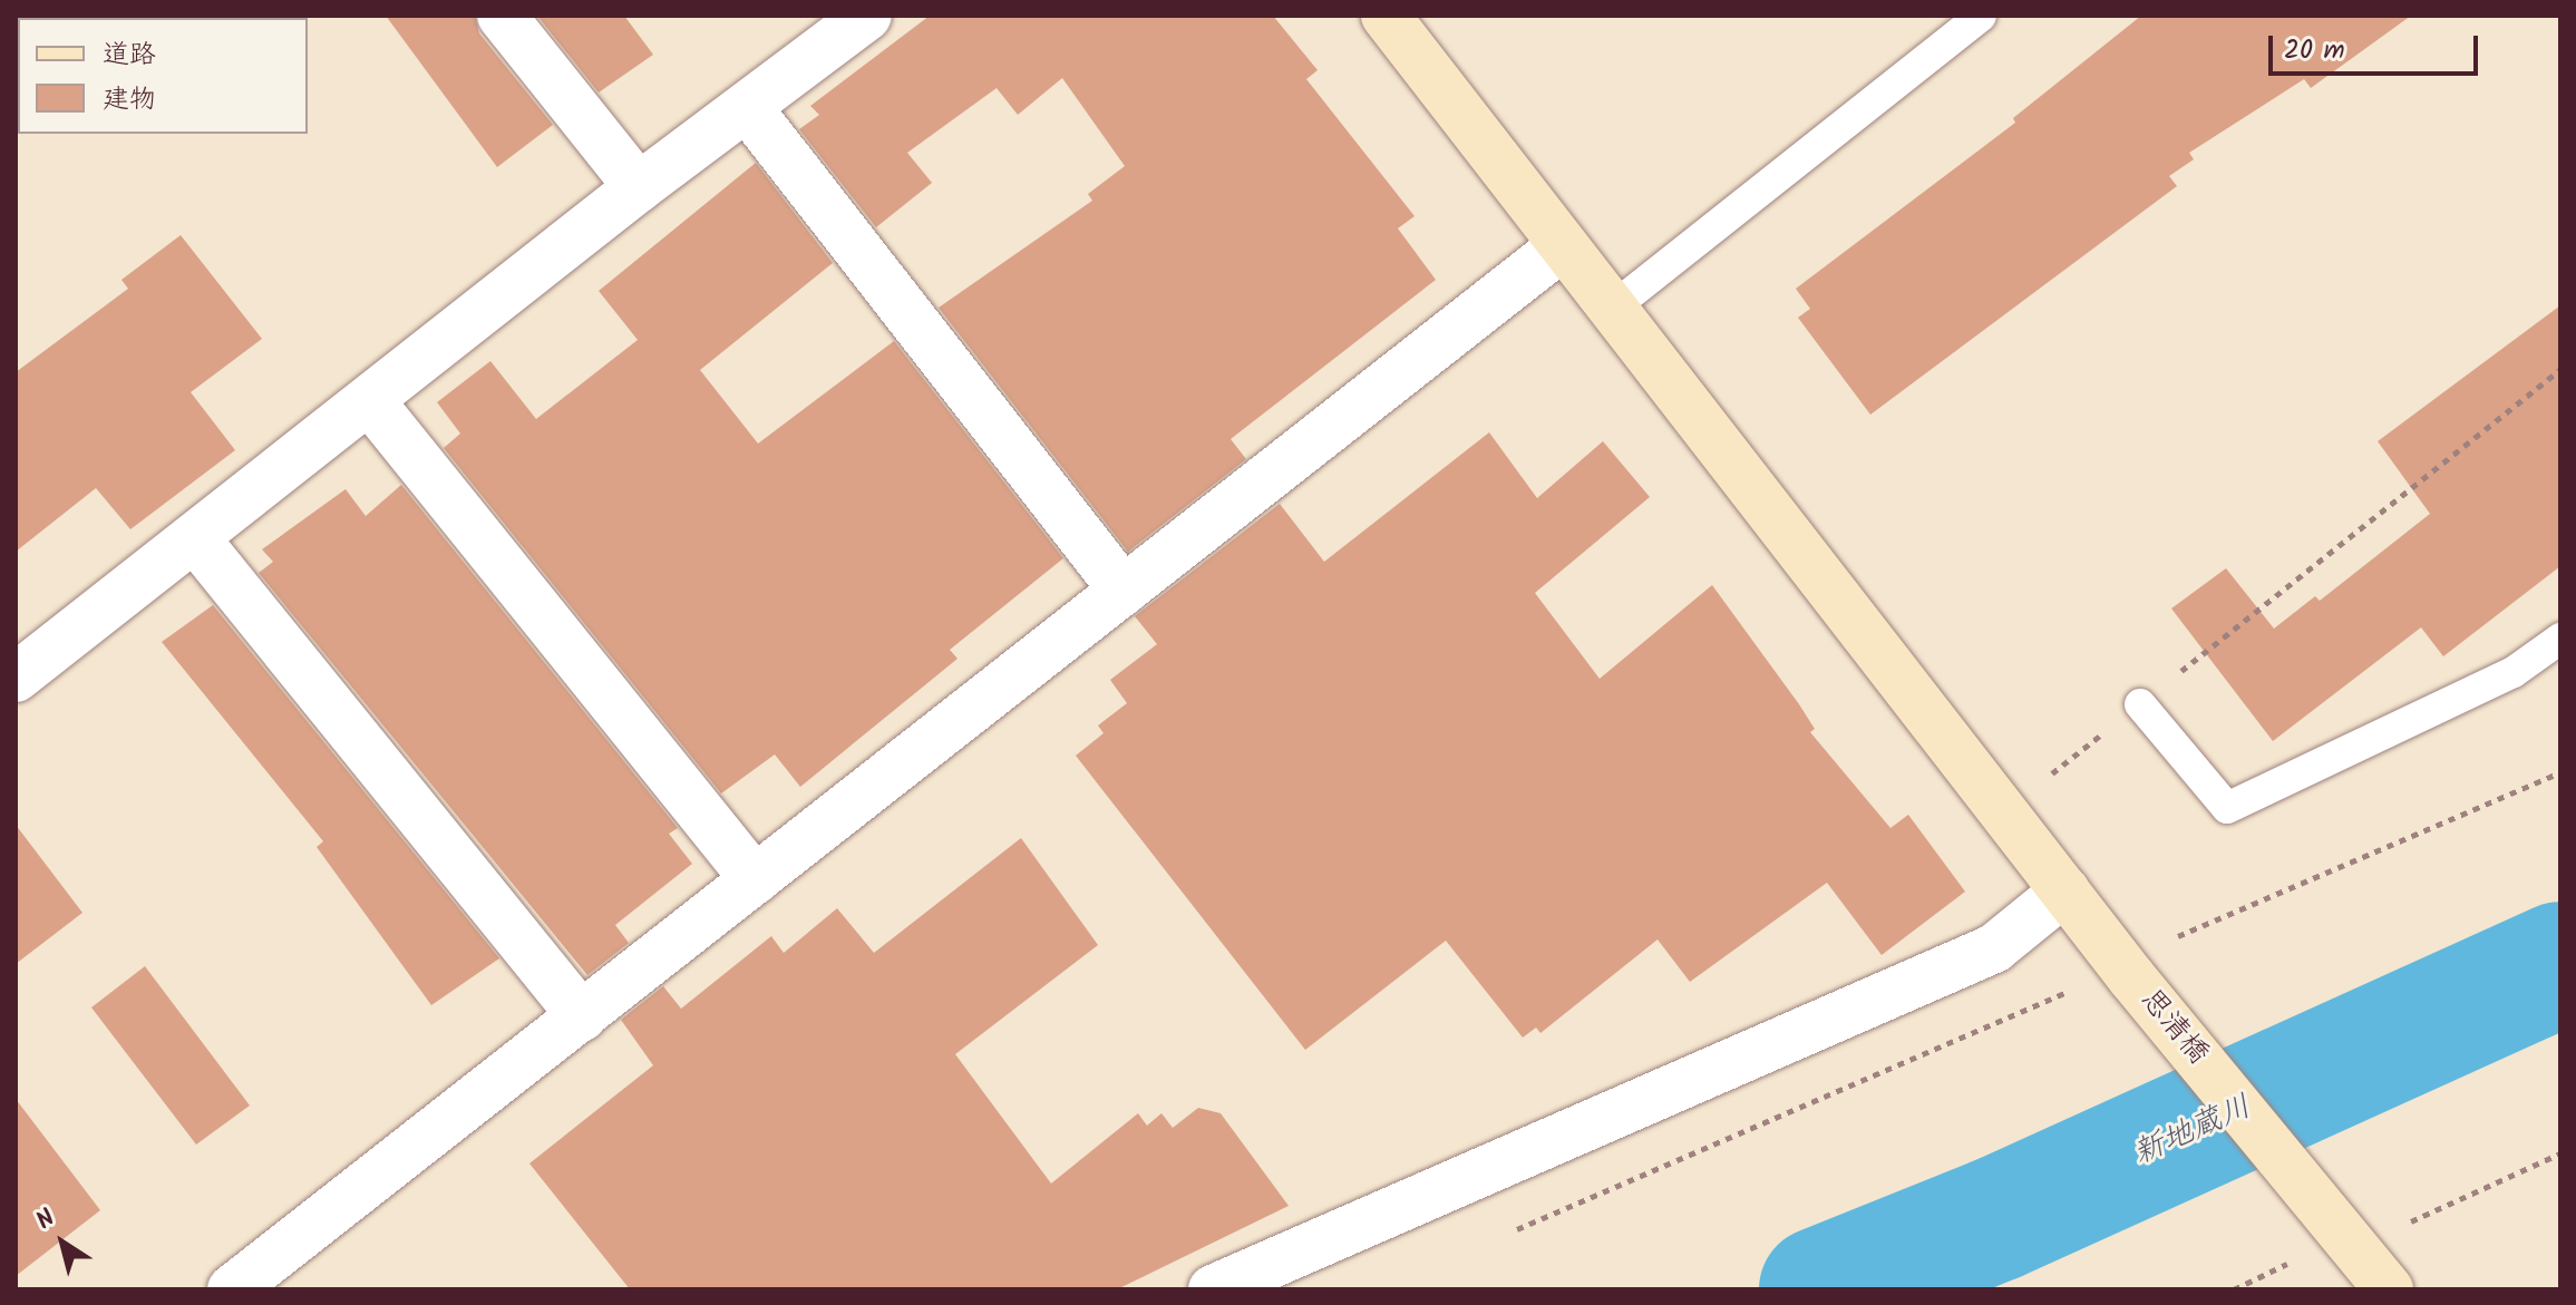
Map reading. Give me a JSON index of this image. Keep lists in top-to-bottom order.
{
  "streets": {
    "street": ["思清橋"]
  },
  "water": ["新地蔵川"],
  "legend": ["道路", "建物"],
  "scale_bar": "20 m",
  "north": "top left"
}
